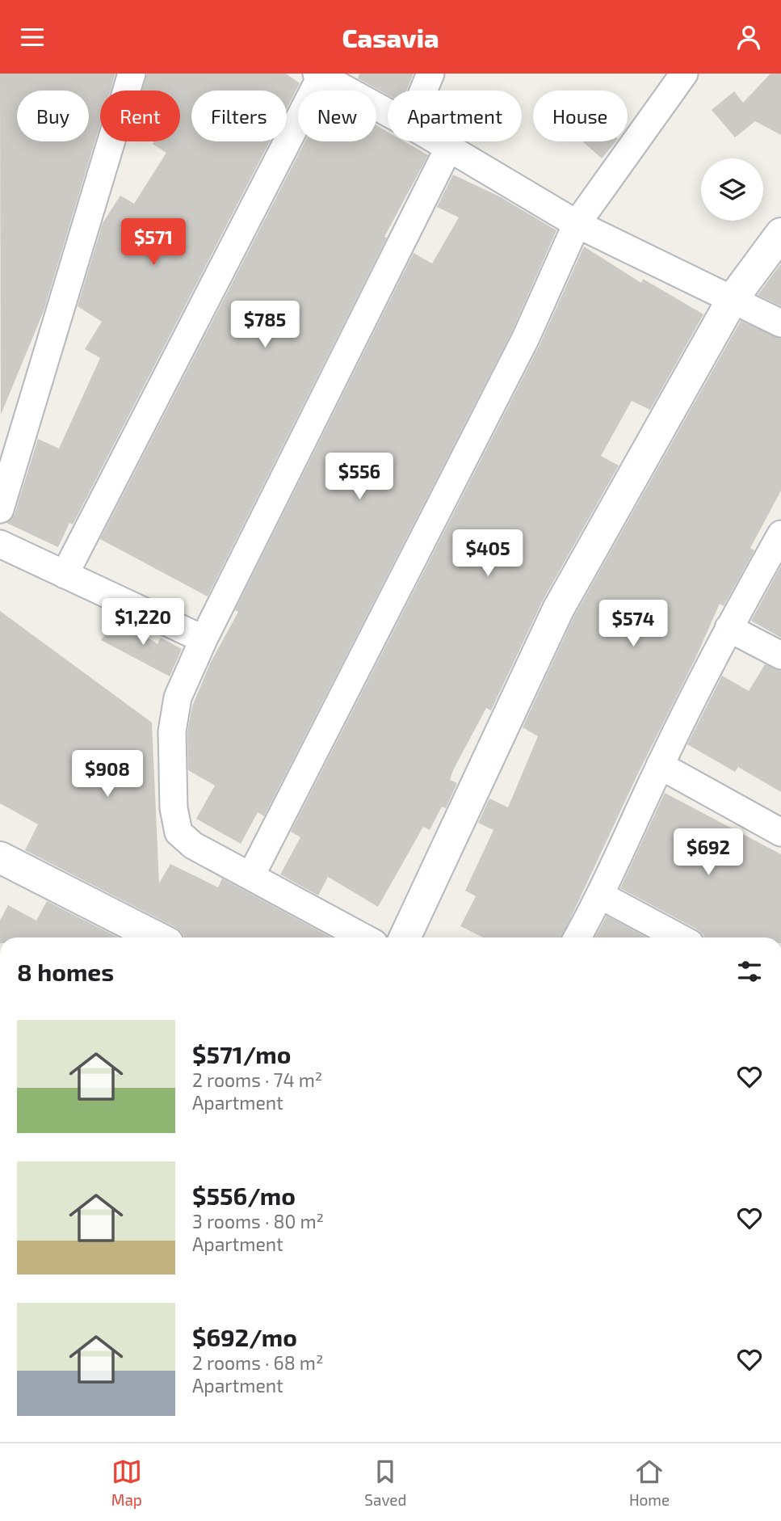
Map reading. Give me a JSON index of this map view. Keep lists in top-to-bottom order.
{
  "page": {
    "header": "Casavia",
    "chip": [
      "Buy",
      "Rent",
      "Filters",
      "New",
      "Apartment",
      "House"
    ],
    "price": [
      "$571",
      "$785",
      "$556",
      "$405",
      "$1,220",
      "$574",
      "$908",
      "$692"
    ],
    "heading": "8 homes",
    "list": [
      {
        "name": "$571/mo",
        "note": "2 rooms · 74 m² · Apartment"
      },
      {
        "name": "$556/mo",
        "note": "3 rooms · 80 m² · Apartment"
      },
      {
        "name": "$692/mo",
        "note": "2 rooms · 68 m² · Apartment"
      }
    ],
    "tabs": ["Map", "Saved", "Home"]
  }
}
